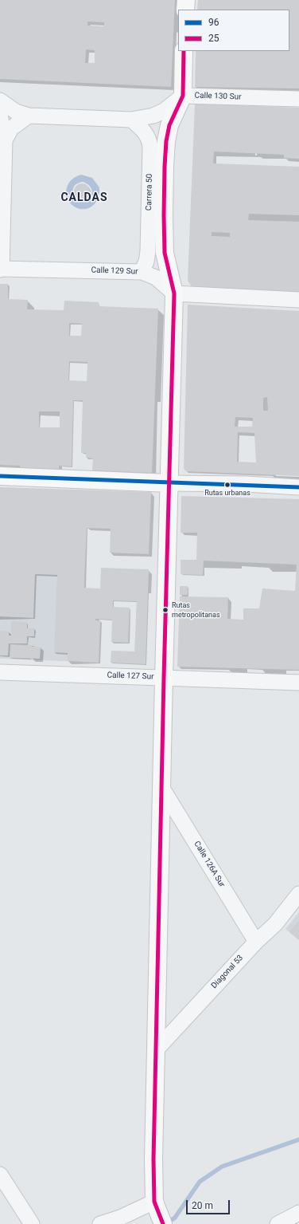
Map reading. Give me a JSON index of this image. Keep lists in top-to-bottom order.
{
  "streets": {
    "main road": ["Carrera 50"],
    "street": [
      "Calle 130 Sur",
      "Calle 129 Sur",
      "Calle 127 Sur",
      "Calle 126A Sur",
      "Diagonal 53"
    ]
  },
  "crossings": [
    ["Calle 130 Sur", "Carrera 50"],
    ["Carrera 50", "Calle 129 Sur"],
    ["Carrera 50", "Calle 127 Sur"],
    ["Carrera 50", "Calle 126A Sur"],
    ["Carrera 50", "Diagonal 53"],
    ["Calle 126A Sur", "Diagonal 53"]
  ],
  "districts": ["CALDAS"],
  "places": ["Rutas urbanas", "Rutas metropolitanas"],
  "lines": ["transit line 25", "transit line 96"],
  "legend": ["96", "25"],
  "scale_bar": "20 m"
}
